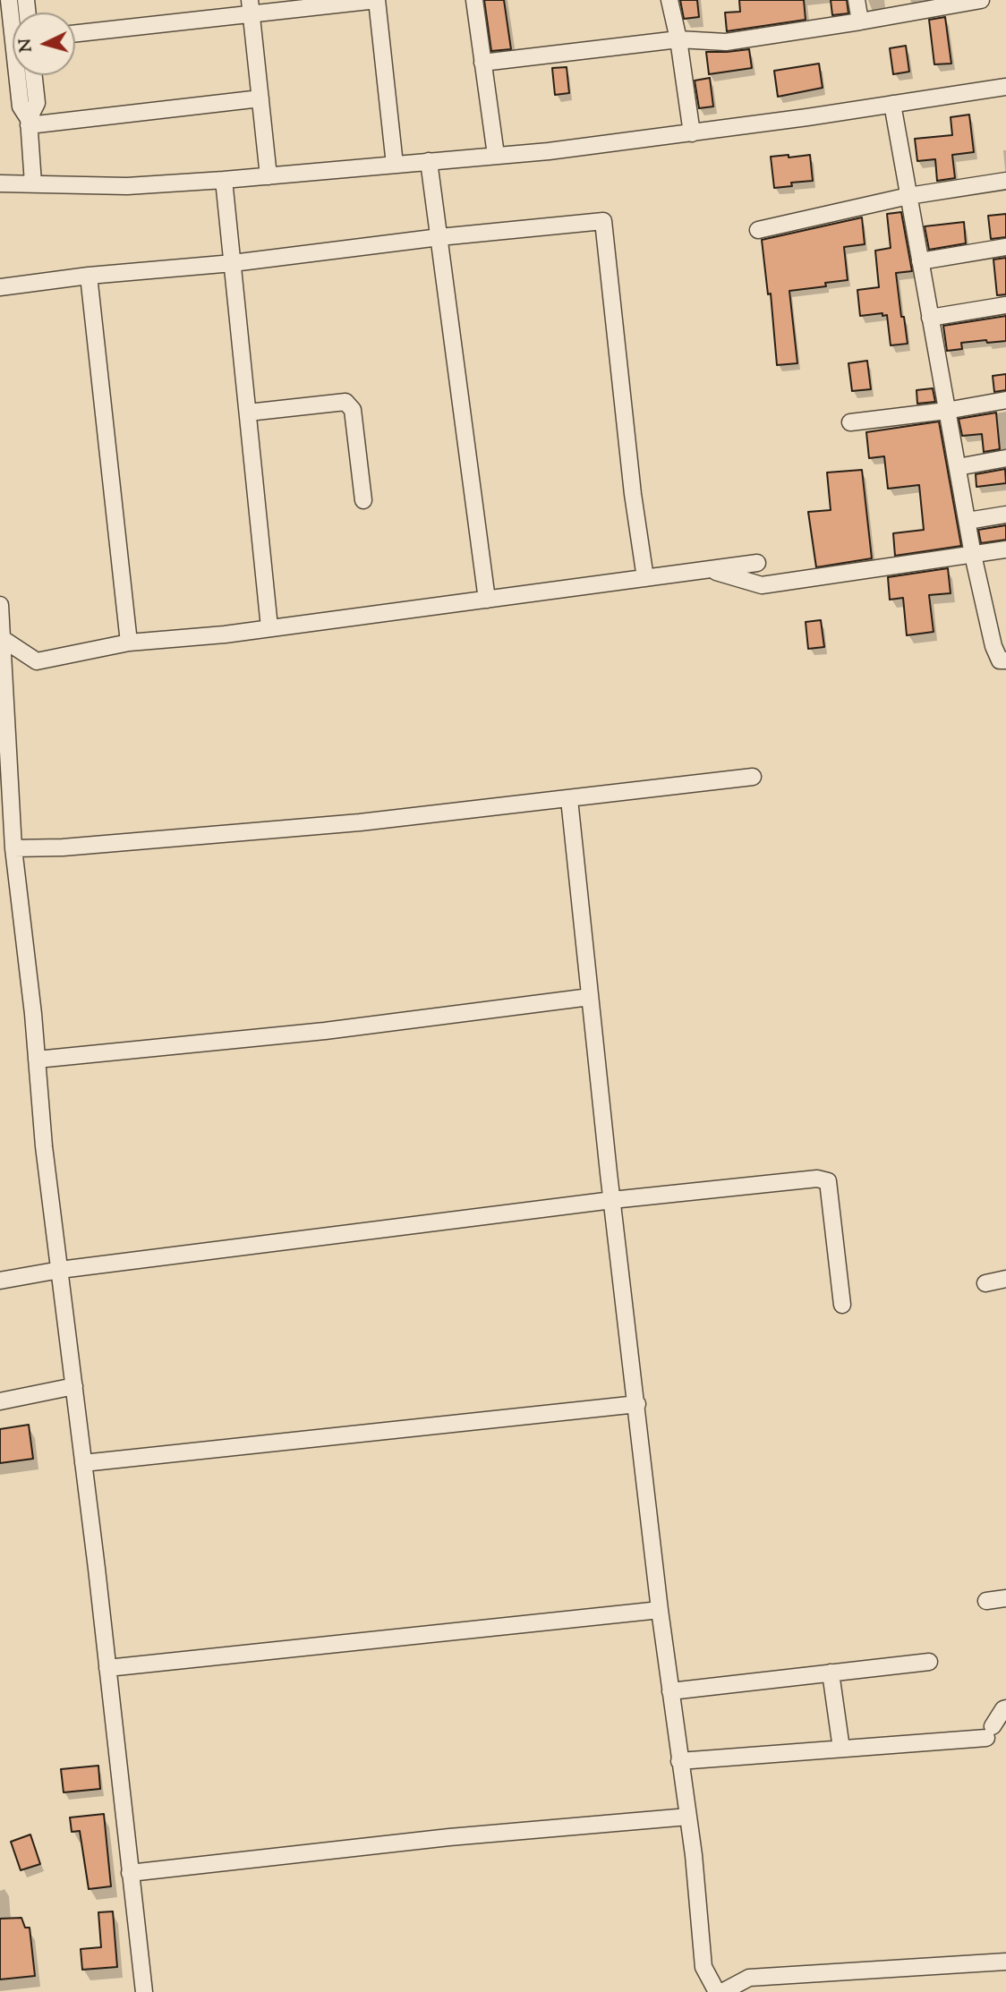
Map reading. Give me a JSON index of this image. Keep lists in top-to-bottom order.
{
  "north": "left"
}
